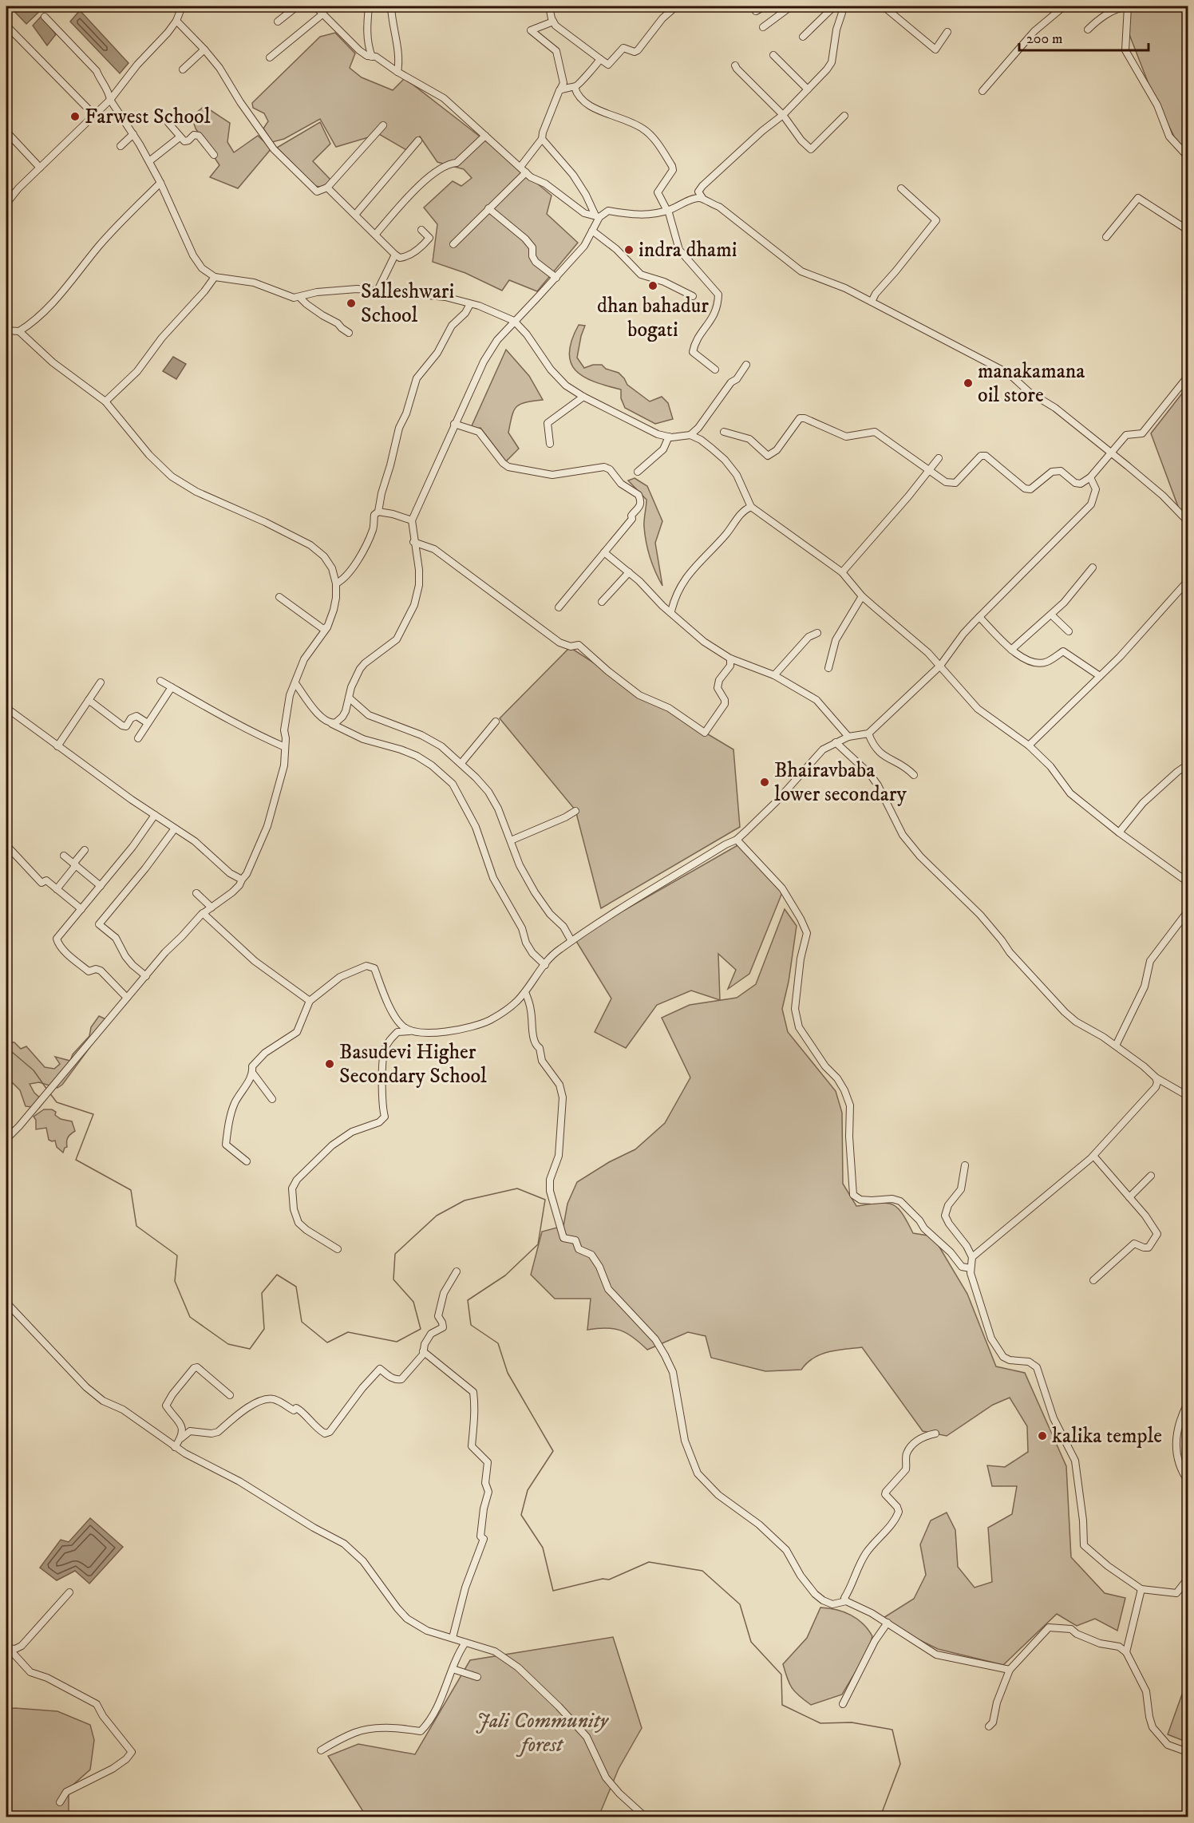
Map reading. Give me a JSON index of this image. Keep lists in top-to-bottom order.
{
  "parks": ["Jali Community forest"],
  "places": [
    "Farwest School",
    "indra dhami",
    "dhan bahadur bogati",
    "Salleshwari School",
    "manakamana oil store",
    "Bhairavbaba lower secondary",
    "Basudevi Higher Secondary School",
    "kalika temple"
  ],
  "scale_bar": "200 m"
}
